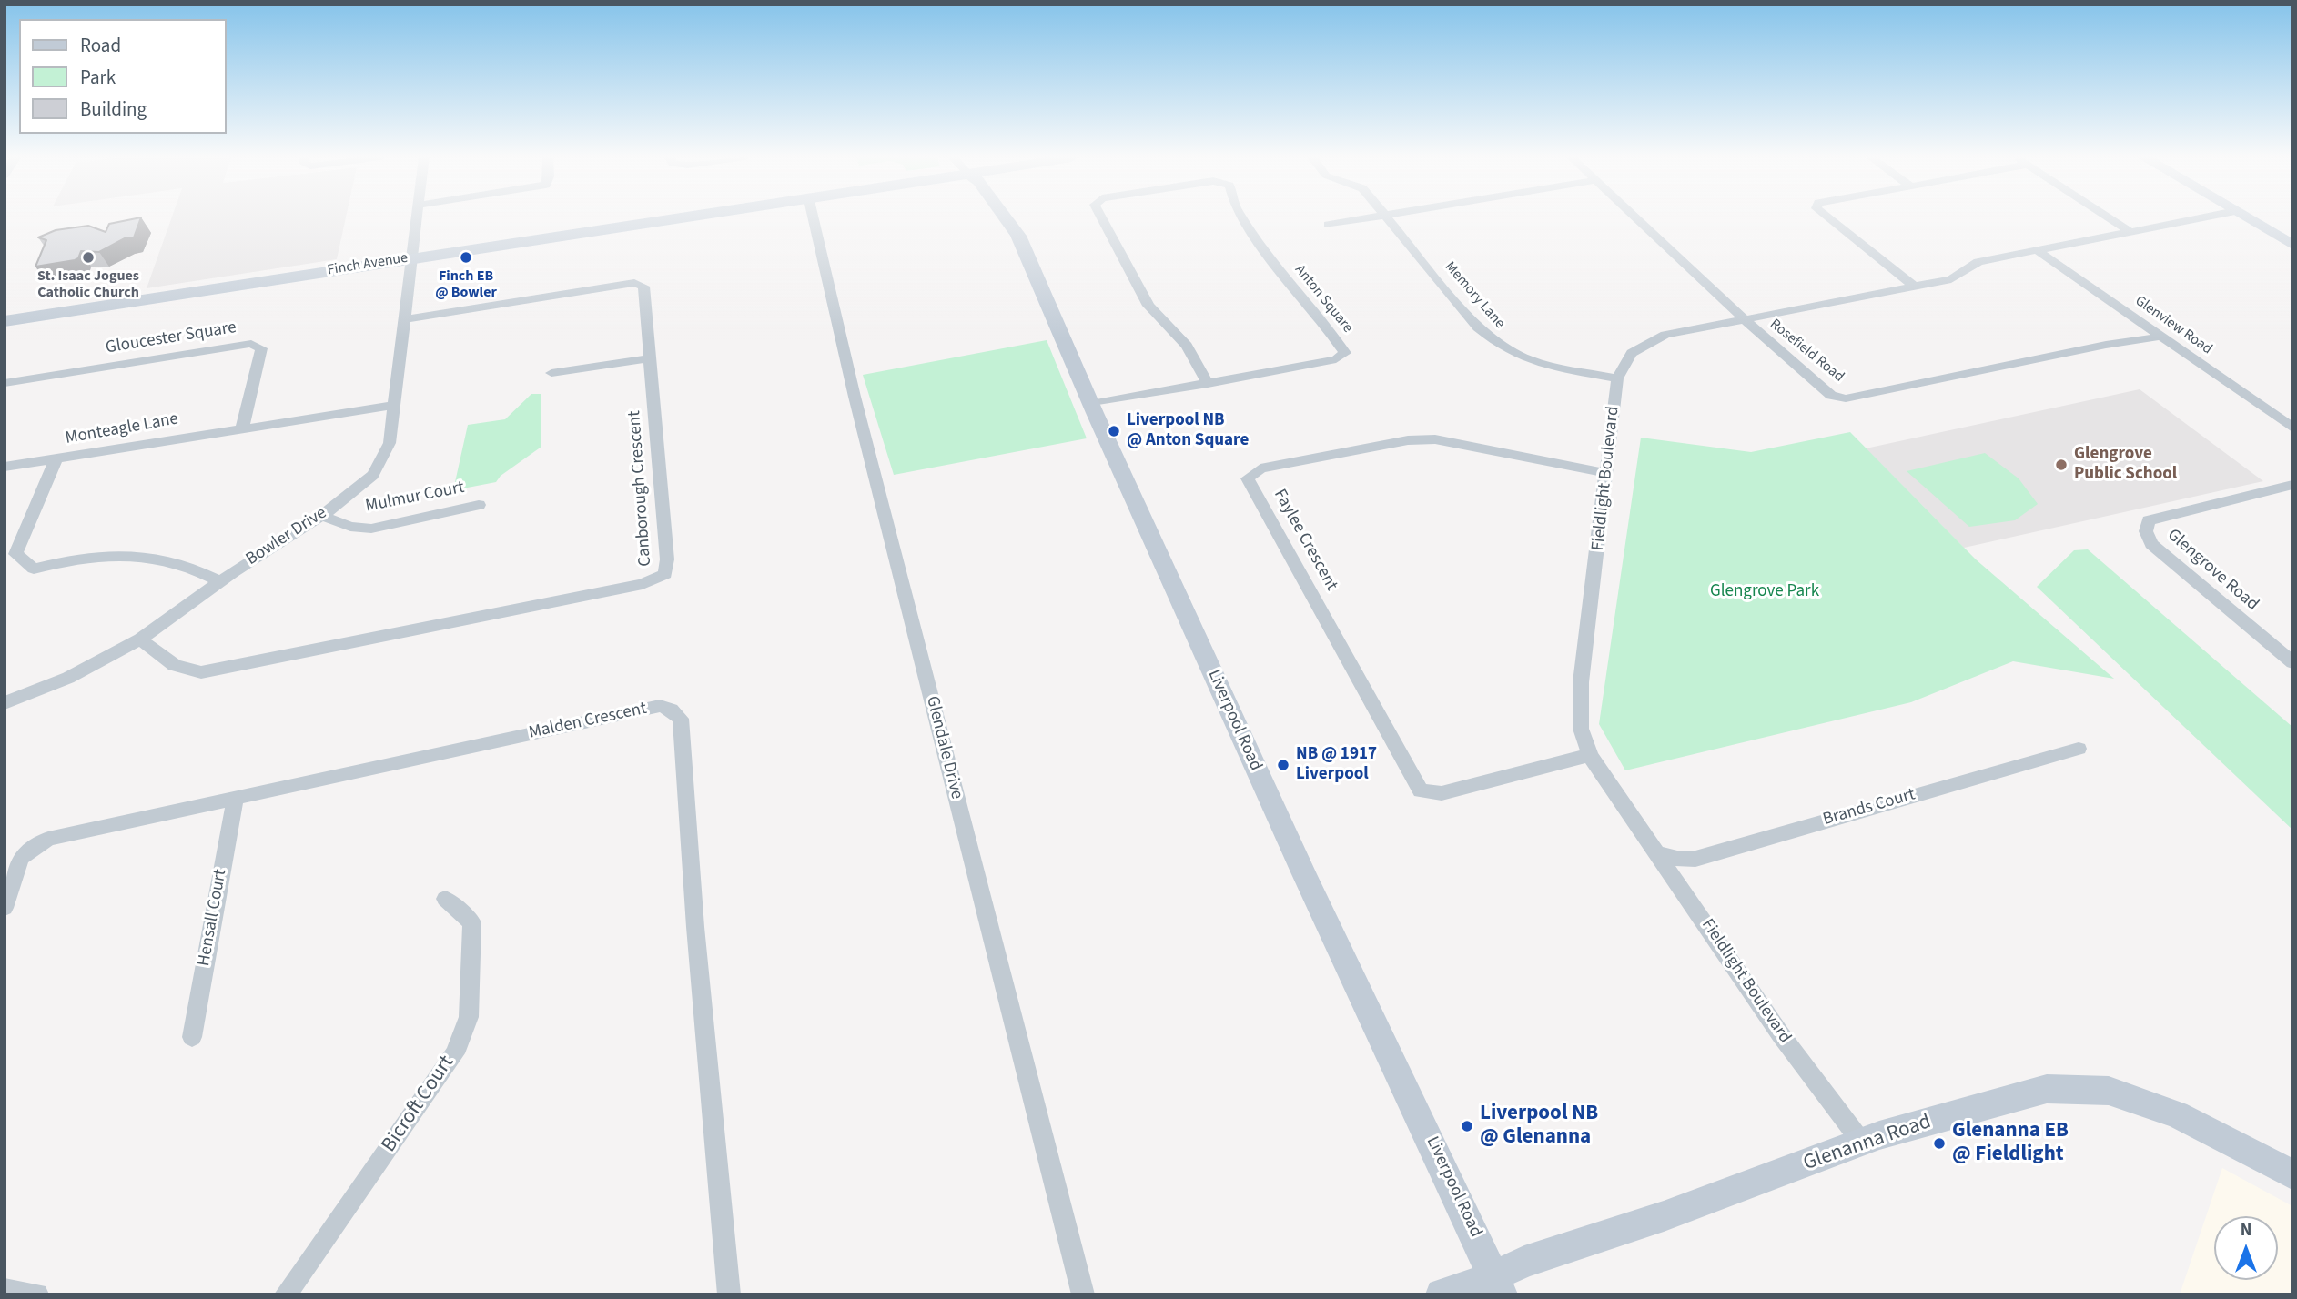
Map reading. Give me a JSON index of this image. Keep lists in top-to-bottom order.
{
  "streets": {
    "main road": ["Finch Avenue", "Liverpool Road", "Glenanna Road"],
    "street": [
      "Memory Lane",
      "Anton Square",
      "Glenview Road",
      "Gloucester Square",
      "Rosefield Road",
      "Monteagle Lane",
      "Fieldlight Boulevard",
      "Canborough Crescent",
      "Mulmur Court",
      "Bowler Drive",
      "Faylee Crescent",
      "Glengrove Road",
      "Malden Crescent",
      "Glendale Drive",
      "Brands Court",
      "Hensall Court",
      "Bicroft Court"
    ]
  },
  "crossings": [
    ["Finch Avenue", "Bowler Drive"],
    ["Memory Lane", "Fieldlight Boulevard"],
    ["Anton Square", "Liverpool Road"],
    ["Glenview Road", "Rosefield Road"],
    ["Glenview Road", "Fieldlight Boulevard"],
    ["Gloucester Square", "Monteagle Lane"],
    ["Rosefield Road", "Fieldlight Boulevard"],
    ["Monteagle Lane", "Bowler Drive"],
    ["Fieldlight Boulevard", "Faylee Crescent"],
    ["Fieldlight Boulevard", "Brands Court"],
    ["Fieldlight Boulevard", "Glenanna Road"],
    ["Canborough Crescent", "Bowler Drive"],
    ["Mulmur Court", "Bowler Drive"],
    ["Liverpool Road", "Glenanna Road"],
    ["Malden Crescent", "Hensall Court"]
  ],
  "parks": ["Glengrove Park"],
  "places": [
    "St. Isaac Jogues Catholic Church",
    "Finch EB @ Bowler",
    "Liverpool NB @ Anton Square",
    "Glengrove Public School",
    "NB @ 1917 Liverpool",
    "Liverpool NB @ Glenanna",
    "Glenanna EB @ Fieldlight"
  ],
  "legend": ["Road", "Park", "Building"],
  "north": "top"
}
